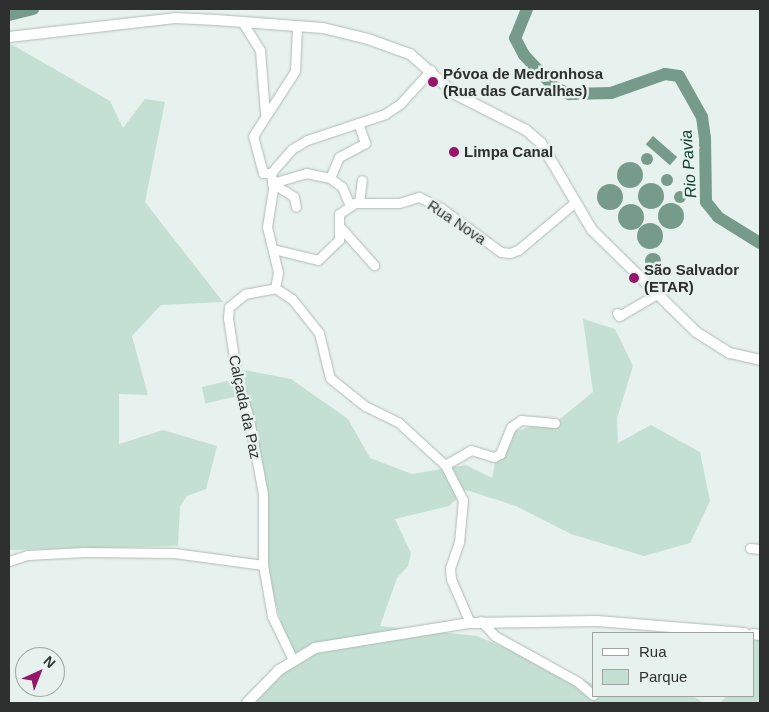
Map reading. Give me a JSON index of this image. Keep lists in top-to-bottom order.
{
  "streets": {
    "street": ["Rua Nova", "Calçada da Paz"]
  },
  "water": ["Rio Pavia"],
  "places": ["Póvoa de Medronhosa (Rua das Carvalhas)", "Limpa Canal", "São Salvador (ETAR)"],
  "legend": ["Rua", "Parque"],
  "north": "top right"
}
